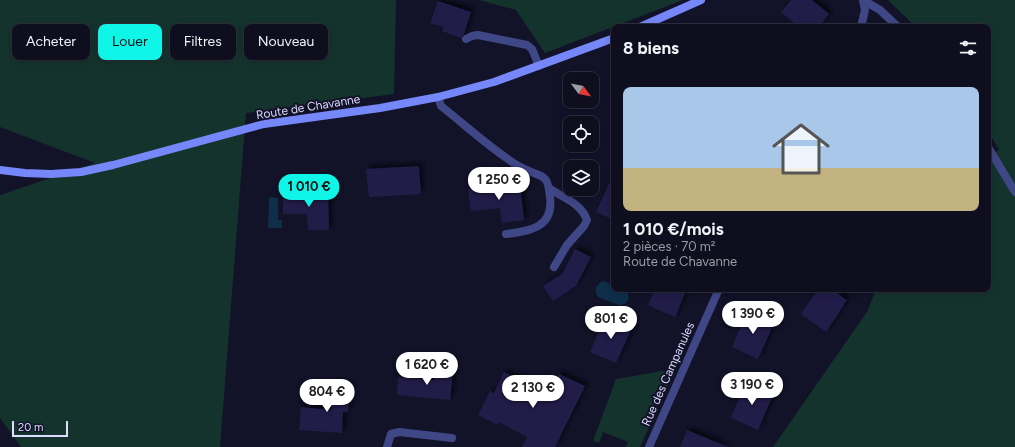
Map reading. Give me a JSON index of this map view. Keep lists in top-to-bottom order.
{
  "streets": {
    "main road": ["Route de Chavanne"],
    "street": ["Rue des Campanules"]
  },
  "scale_bar": "20 m",
  "north": "bottom right",
  "page": {
    "chip": [
      "Acheter",
      "Louer",
      "Filtres",
      "Nouveau"
    ],
    "heading": "8 biens",
    "list": [
      {
        "name": "1 010 €/mois",
        "note": "2 pièces · 70 m² · Route de Chavanne"
      }
    ],
    "price": [
      "1 250 €",
      "1 010 €",
      "1 390 €",
      "801 €",
      "1 620 €",
      "3 190 €",
      "2 130 €",
      "804 €"
    ],
    "scale": "20 m"
  }
}
